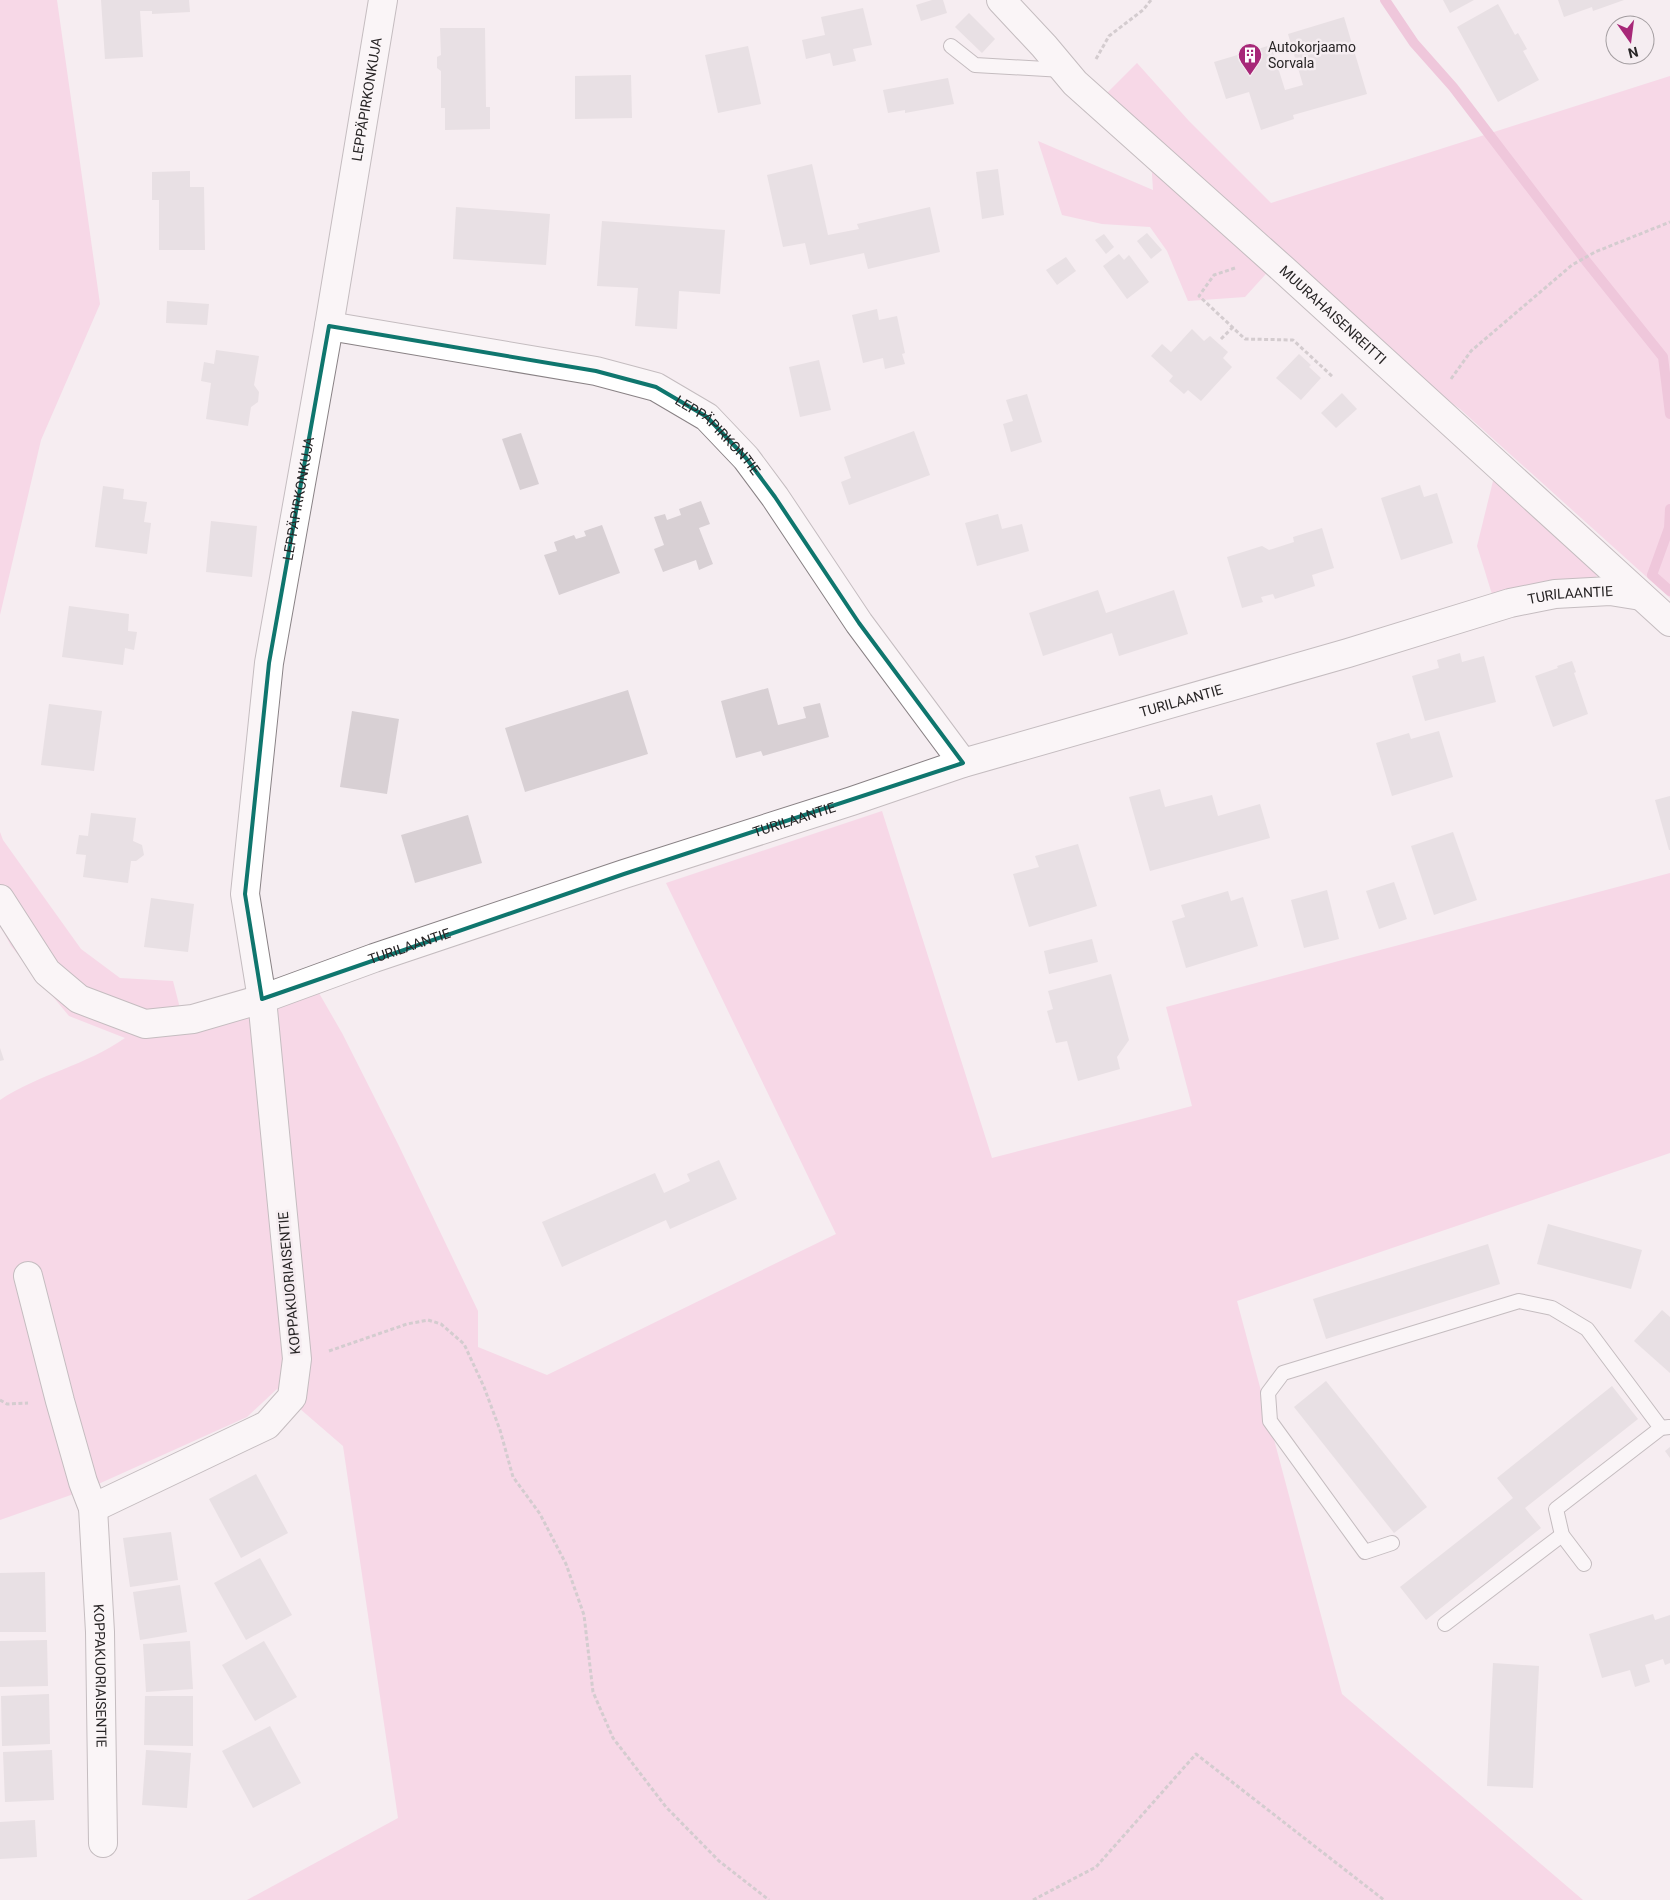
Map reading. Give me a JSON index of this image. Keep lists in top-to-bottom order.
{
  "streets": {
    "street": [
      "LEPPÄPIRKONKUJA",
      "MUURAHAISENREITTI",
      "LEPPÄPIRKONTIE",
      "TURILAANTIE",
      "KOPPAKUORIAISENTIE"
    ]
  },
  "crossings": [
    ["LEPPÄPIRKONKUJA", "LEPPÄPIRKONTIE"],
    ["LEPPÄPIRKONKUJA", "TURILAANTIE"],
    ["LEPPÄPIRKONKUJA", "KOPPAKUORIAISENTIE"],
    ["MUURAHAISENREITTI", "TURILAANTIE"],
    ["LEPPÄPIRKONTIE", "TURILAANTIE"],
    ["TURILAANTIE", "KOPPAKUORIAISENTIE"]
  ],
  "places": {
    "building": ["Autokorjaamo Sorvala"]
  },
  "north": "bottom"
}
